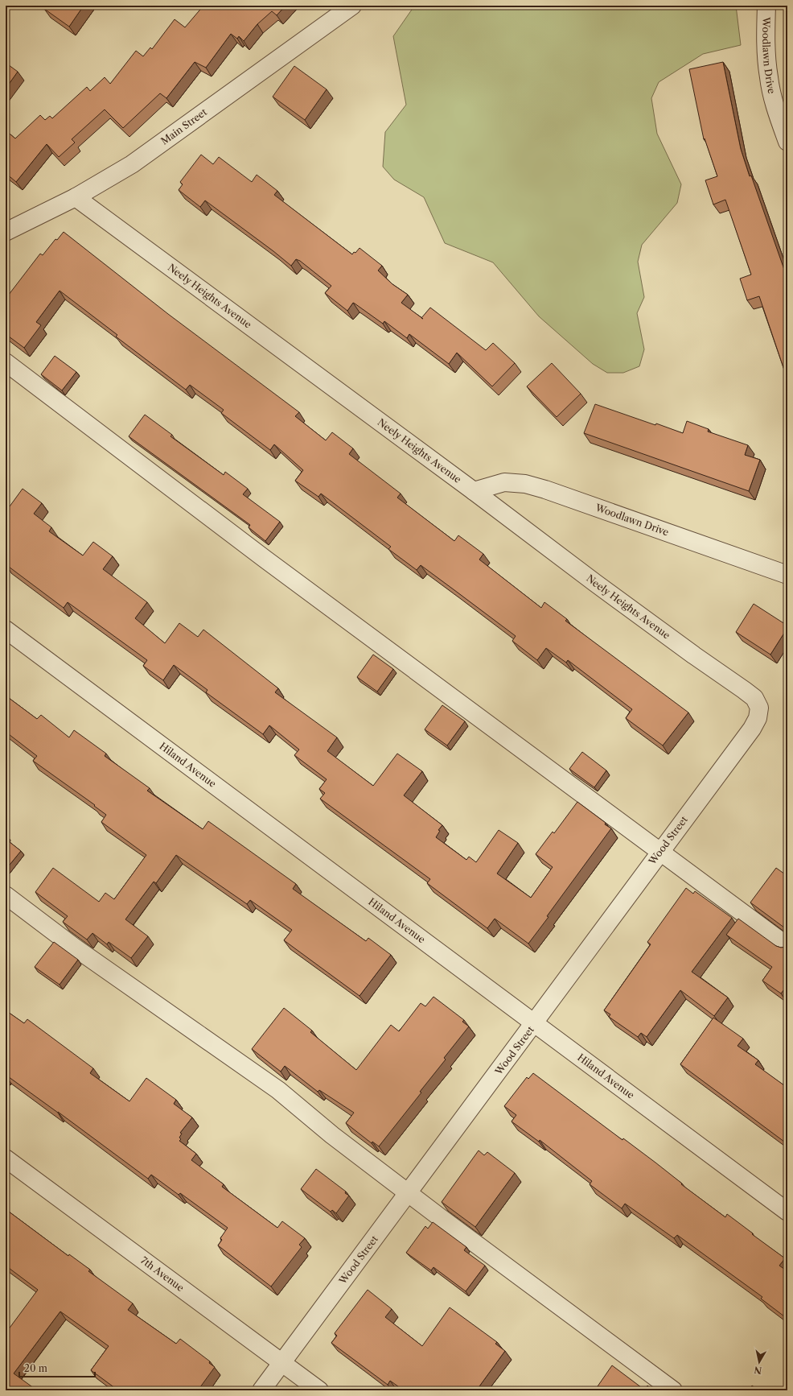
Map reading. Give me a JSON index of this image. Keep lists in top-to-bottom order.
{
  "streets": {
    "street": [
      "Woodlawn Drive",
      "Main Street",
      "Neely Heights Avenue",
      "Hiland Avenue",
      "Wood Street",
      "7th Avenue"
    ]
  },
  "crossings": [
    ["Woodlawn Drive", "Neely Heights Avenue"],
    ["Main Street", "Neely Heights Avenue"],
    ["Neely Heights Avenue", "Wood Street"],
    ["Hiland Avenue", "Wood Street"],
    ["Wood Street", "7th Avenue"]
  ],
  "scale_bar": "20 m",
  "north": "bottom"
}
